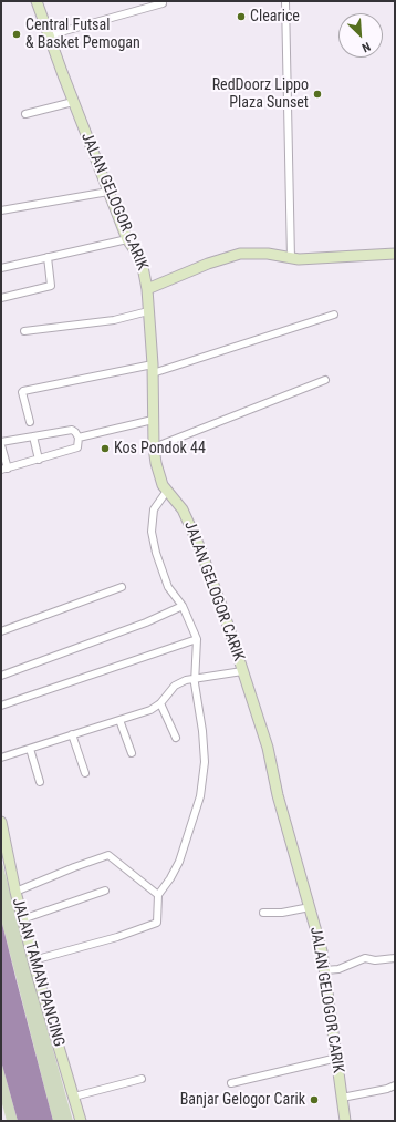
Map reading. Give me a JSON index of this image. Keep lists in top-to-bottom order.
{
  "streets": {
    "street": ["JALAN GELOGOR CARIK", "JALAN TAMAN PANCING"]
  },
  "places": [
    "Clearice",
    "Central Futsal & Basket Pemogan",
    "RedDoorz Lippo Plaza Sunset",
    "Kos Pondok 44",
    "Banjar Gelogor Carik"
  ],
  "north": "bottom right"
}
